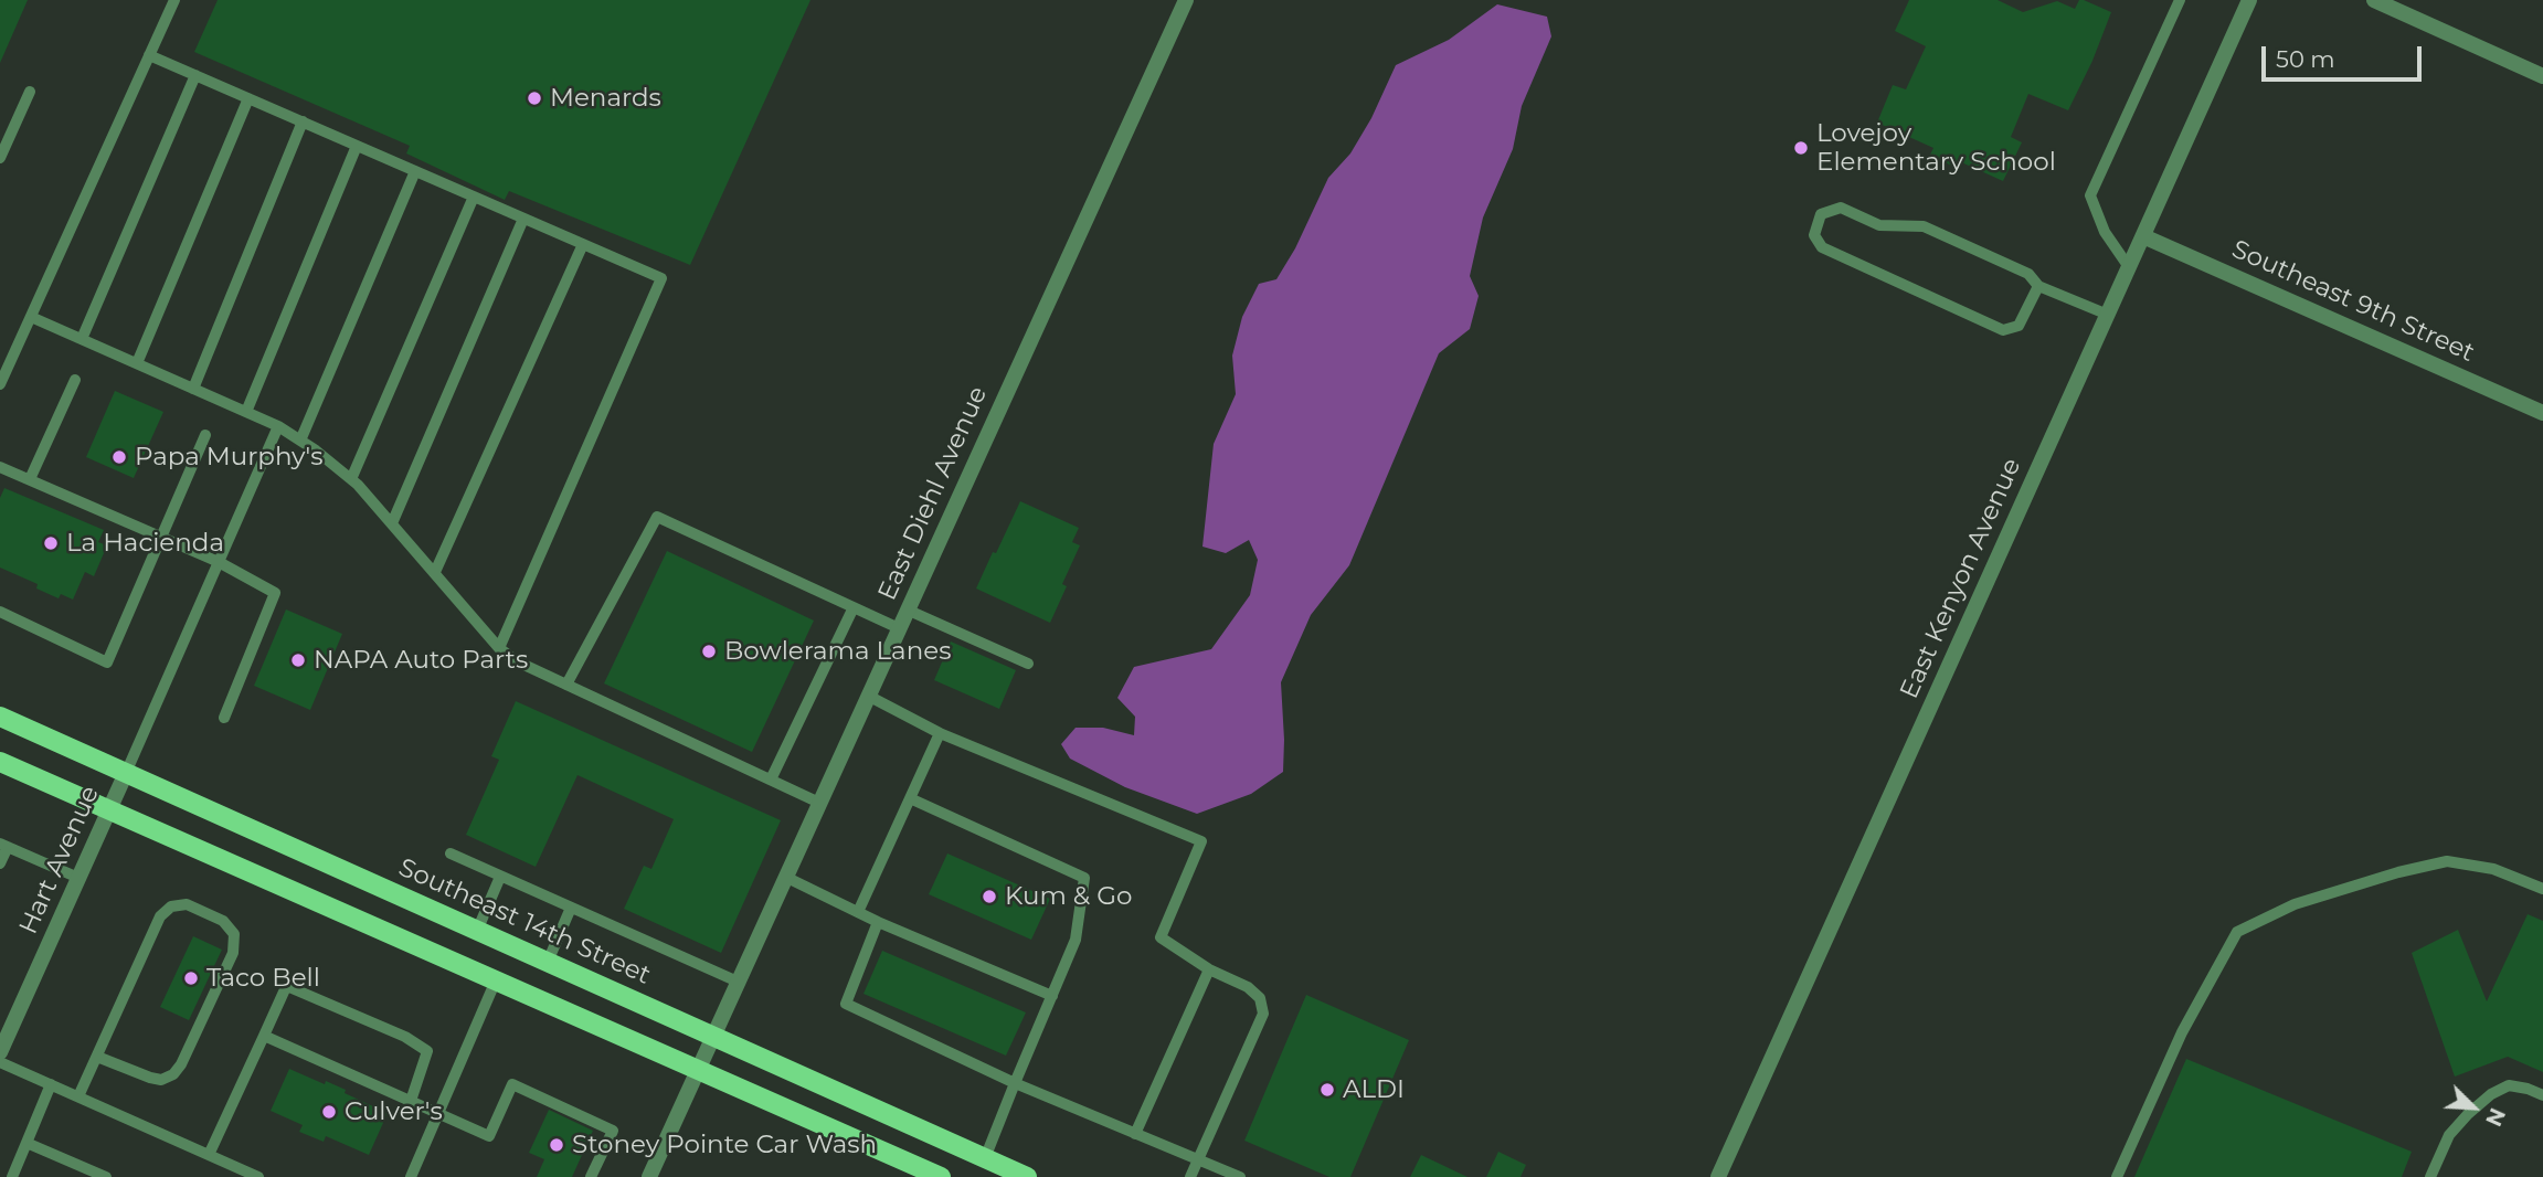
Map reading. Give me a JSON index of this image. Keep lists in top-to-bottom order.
{
  "streets": {
    "main road": ["Southeast 14th Street"],
    "street": [
      "Southeast 9th Street",
      "East Diehl Avenue",
      "East Kenyon Avenue",
      "Hart Avenue"
    ]
  },
  "crossings": [
    ["Southeast 9th Street", "East Kenyon Avenue"],
    ["East Diehl Avenue", "Southeast 14th Street"],
    ["Hart Avenue", "Southeast 14th Street"]
  ],
  "places": [
    "Menards",
    "Lovejoy Elementary School",
    "Papa Murphy's",
    "La Hacienda",
    "Bowlerama Lanes",
    "NAPA Auto Parts",
    "Kum & Go",
    "Taco Bell",
    "ALDI",
    "Culver's",
    "Stoney Pointe Car Wash"
  ],
  "scale_bar": "50 m",
  "north": "bottom right"
}
